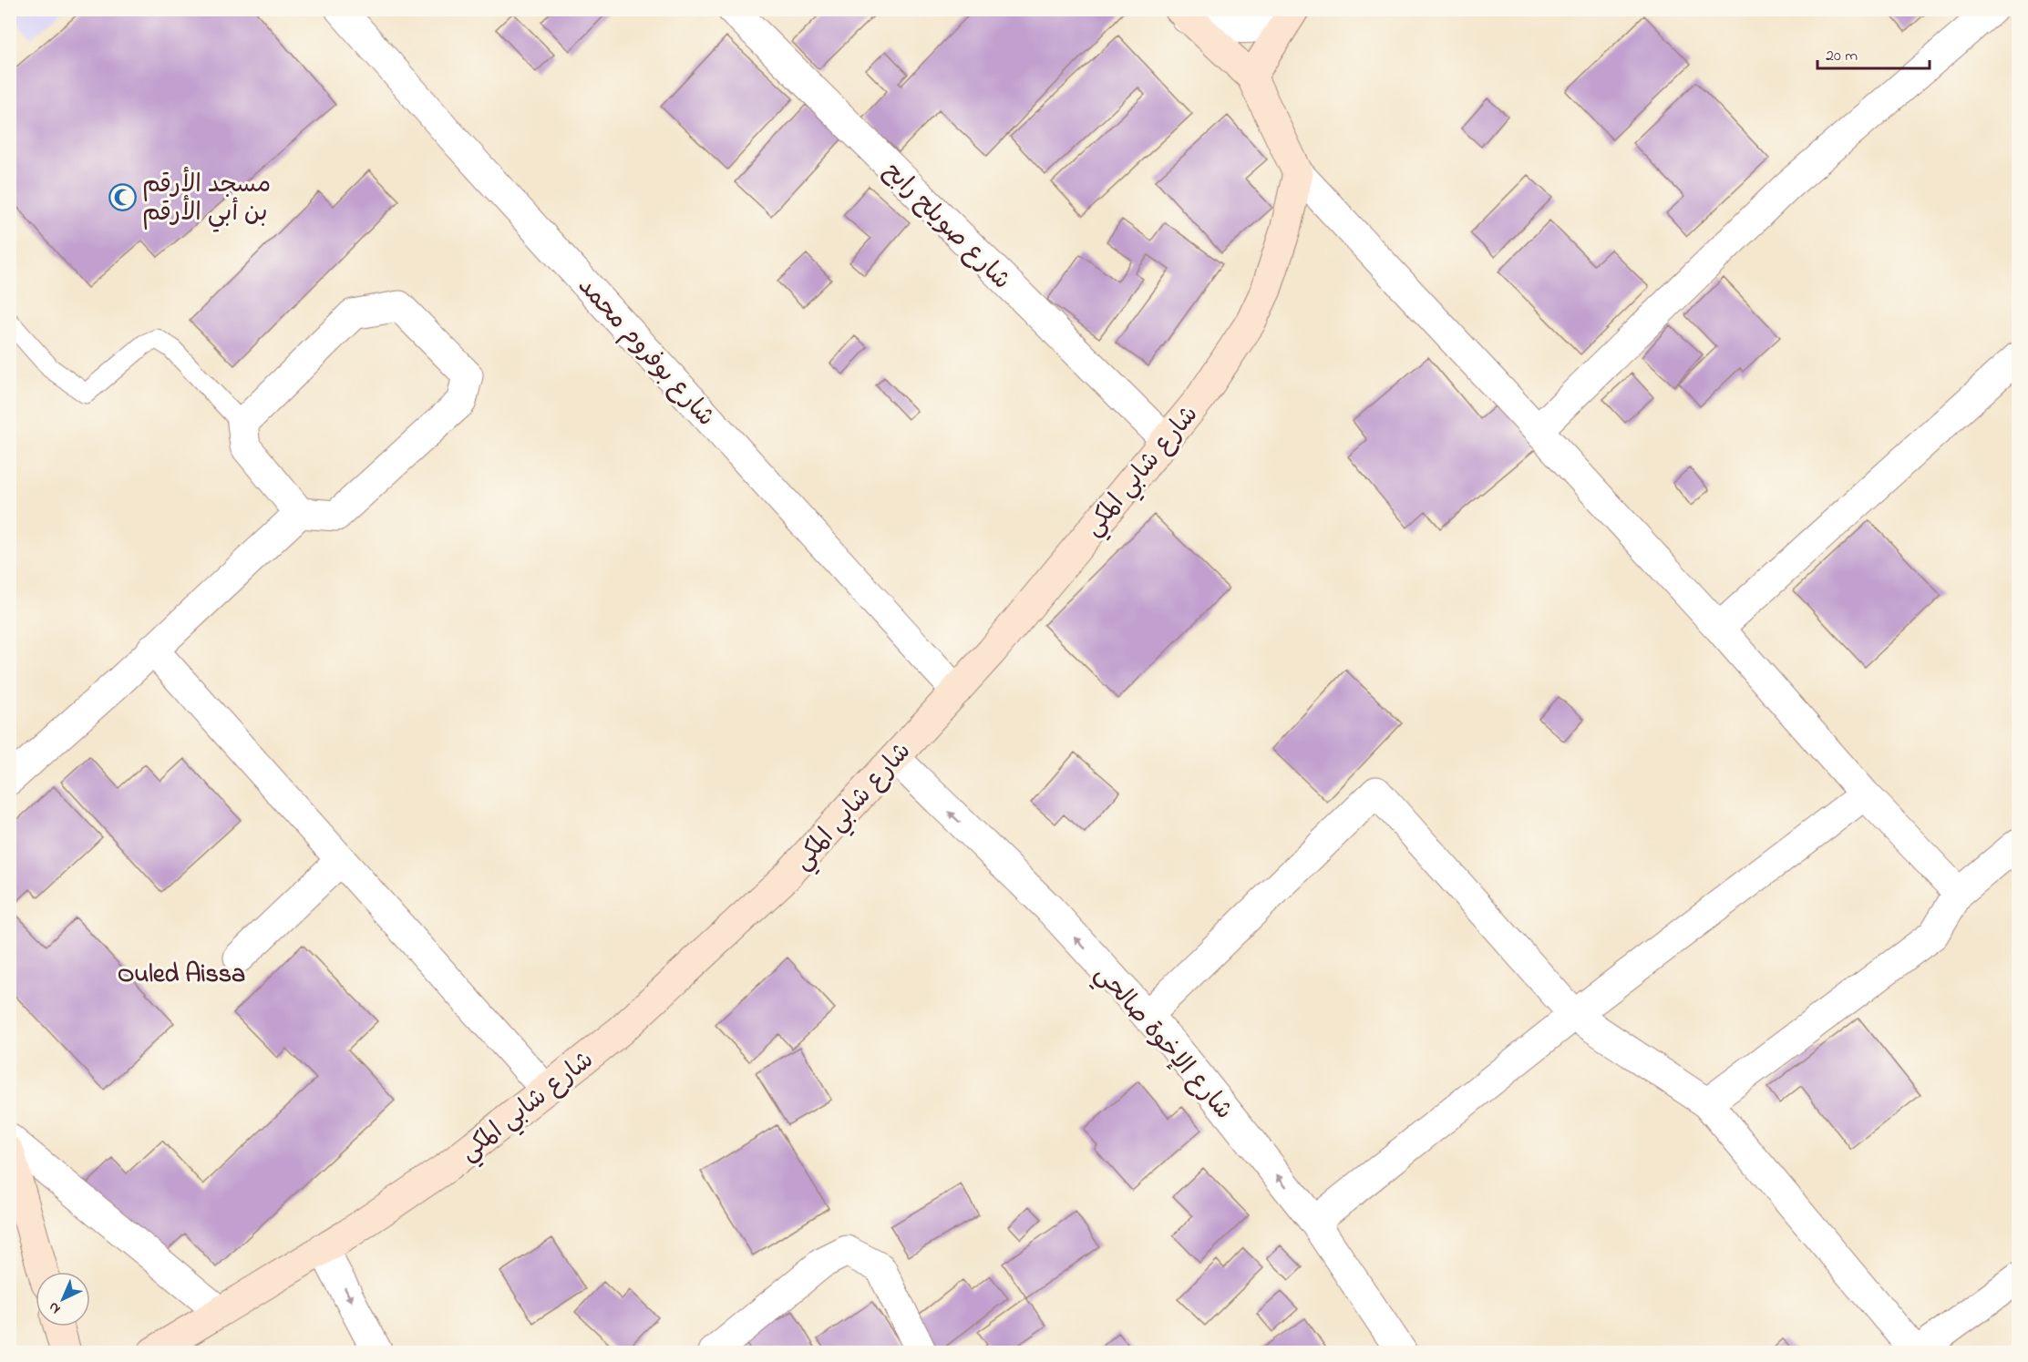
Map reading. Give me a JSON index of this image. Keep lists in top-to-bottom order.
{
  "streets": {
    "main road": ["شارع شابي المكي"],
    "street": ["شارع صويلح رابح", "شارع بوفروم محمد", "شارع الإخوة صالحي"]
  },
  "crossings": [
    ["شارع صويلح رابح", "شارع شابي المكي"],
    ["شارع بوفروم محمد", "شارع شابي المكي"],
    ["شارع شابي المكي", "شارع الإخوة صالحي"]
  ],
  "one_way": ["شارع الإخوة صالحي"],
  "districts": ["Ouled Aissa"],
  "places": {
    "mosque": ["مسجد الأرقم بن أبي الأرقم"]
  },
  "scale_bar": "20 m",
  "north": "bottom left"
}
